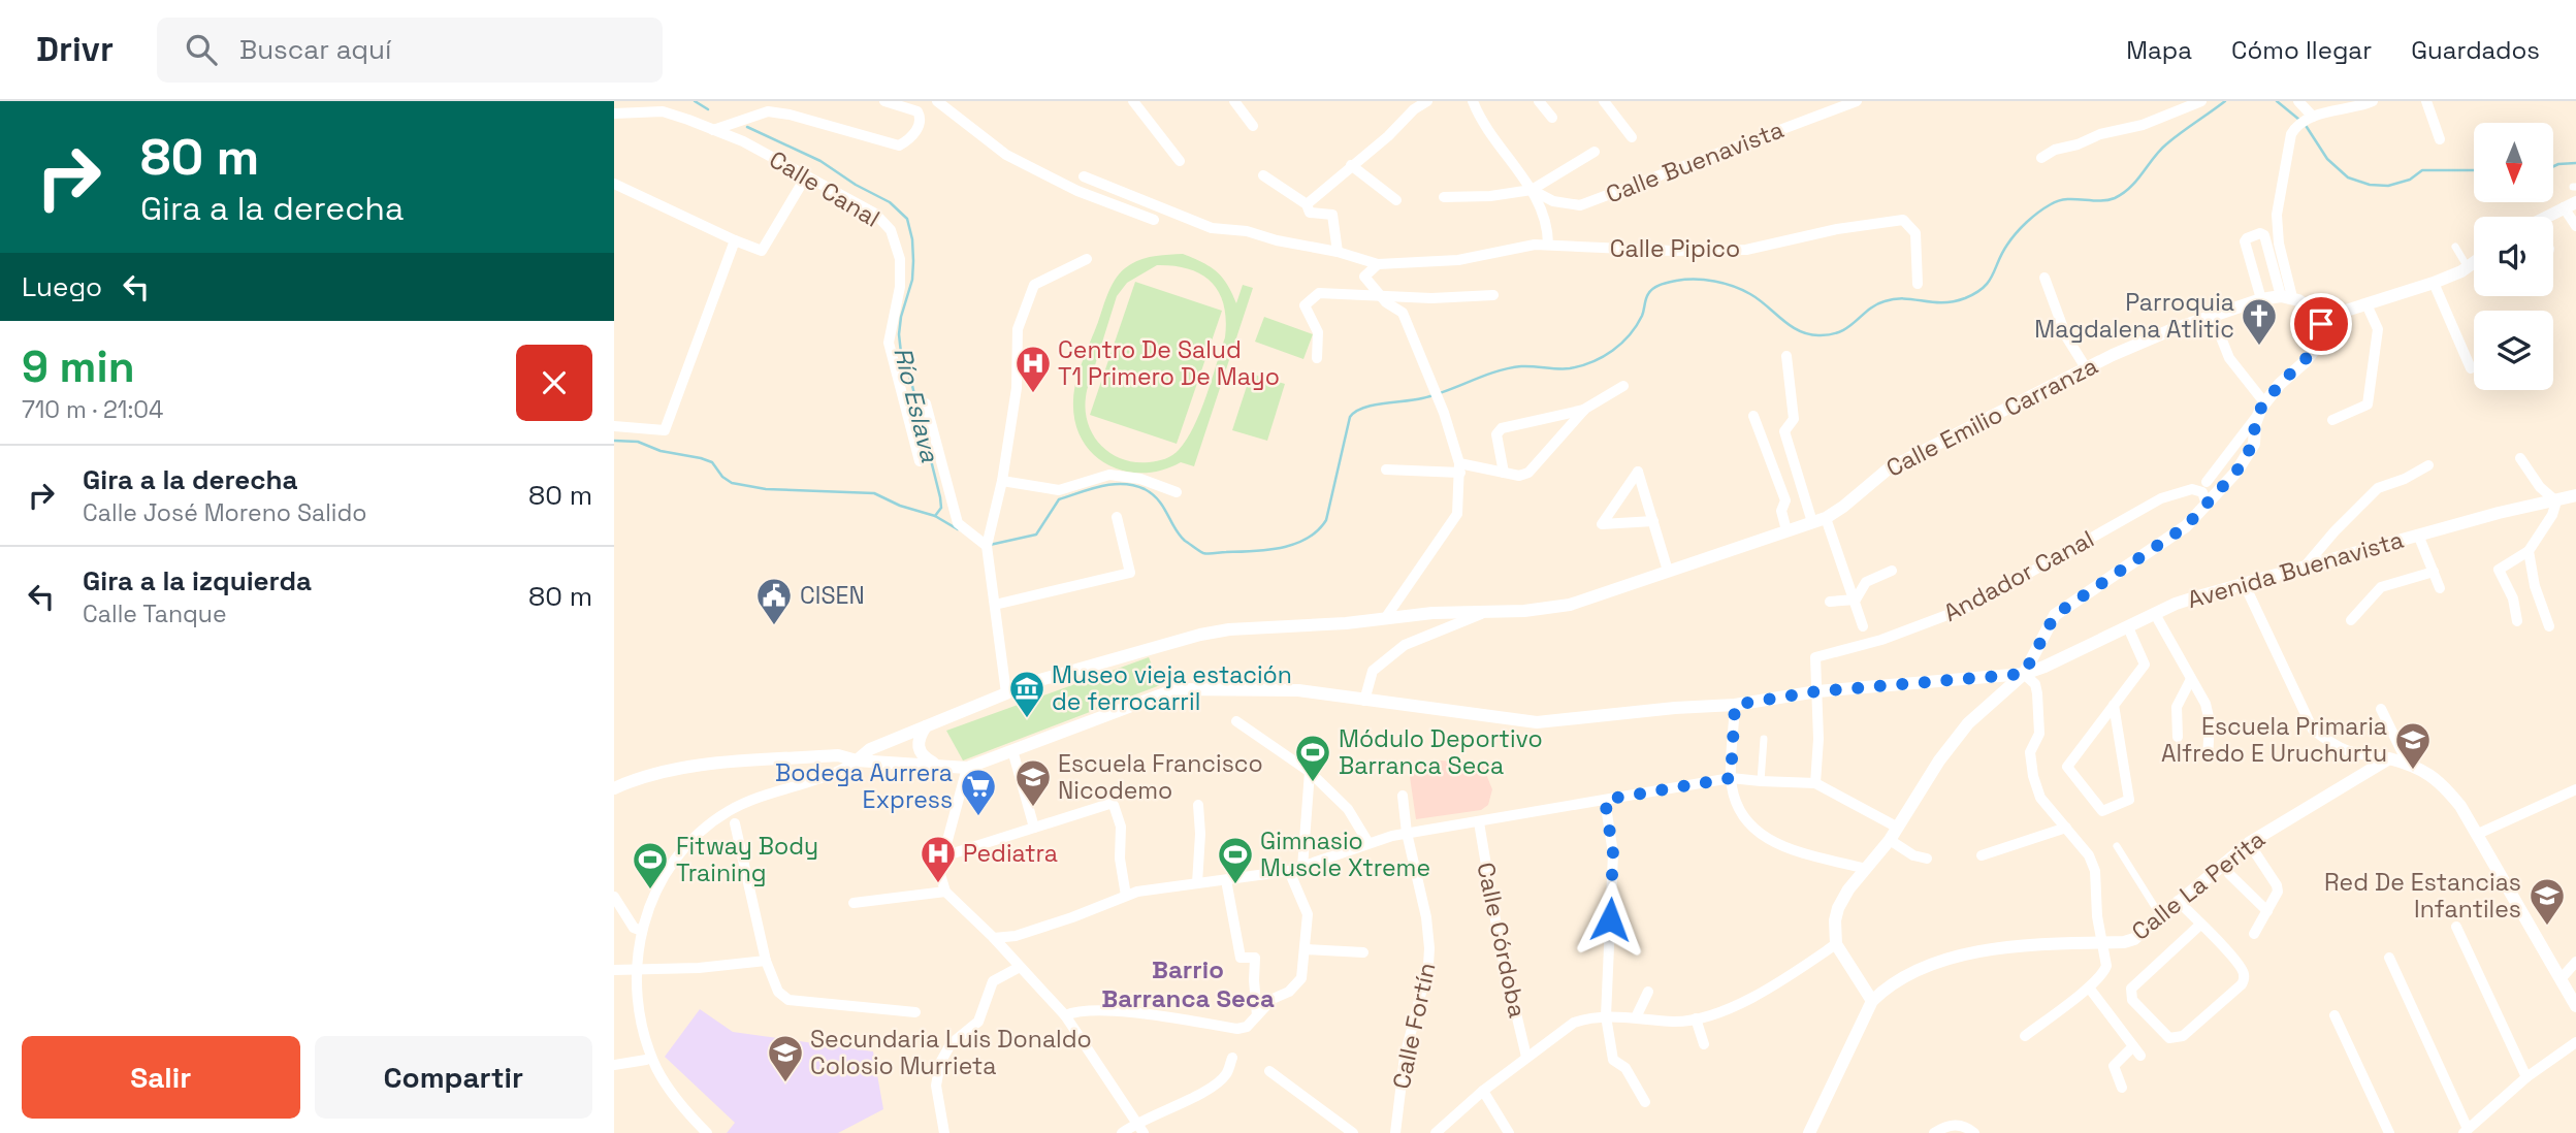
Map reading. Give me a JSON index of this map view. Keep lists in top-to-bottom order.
{
  "streets": {
    "street": [
      "Calle Buenavista",
      "Calle Canal",
      "Calle Pipico",
      "Calle Emilio Carranza",
      "Avenida Buenavista",
      "Andador Canal",
      "Calle La Perita",
      "Calle Córdoba",
      "Calle Fortín"
    ]
  },
  "districts": ["Barrio Barranca Seca"],
  "water": ["Río Eslava"],
  "places": {
    "church": ["Parroquia Magdalena Atlitic"],
    "hospital": ["Centro De Salud T1 Primero De Mayo", "Pediatra"],
    "public building": ["CISEN"],
    "museum": ["Museo vieja estación de ferrocarril"],
    "school or university": [
      "Escuela Primaria Alfredo E Uruchurtu",
      "Escuela Francisco Nicodemo",
      "Red De Estancias Infantiles",
      "Secundaria Luis Donaldo Colosio Murrieta"
    ],
    "sports": ["Módulo Deportivo Barranca Seca", "Gimnasio Muscle Xtreme", "Fitway Body Training"],
    "supermarket": ["Bodega Aurrera Express"]
  },
  "north": "bottom",
  "page": {
    "header": "Drivr",
    "search": "Buscar aquí",
    "nav": ["Mapa", "Cómo llegar", "Guardados"],
    "turn": ["80 m", "Gira a la derecha"],
    "then": "Luego",
    "heading": ["9 min", "710 m · 21:04"],
    "list": [
      {
        "name": "Gira a la derecha",
        "note": "Calle José Moreno Salido",
        "value": "80 m"
      },
      {
        "name": "Gira a la izquierda",
        "note": "Calle Tanque",
        "value": "80 m"
      }
    ],
    "buttons": ["Salir", "Compartir"]
  }
}
